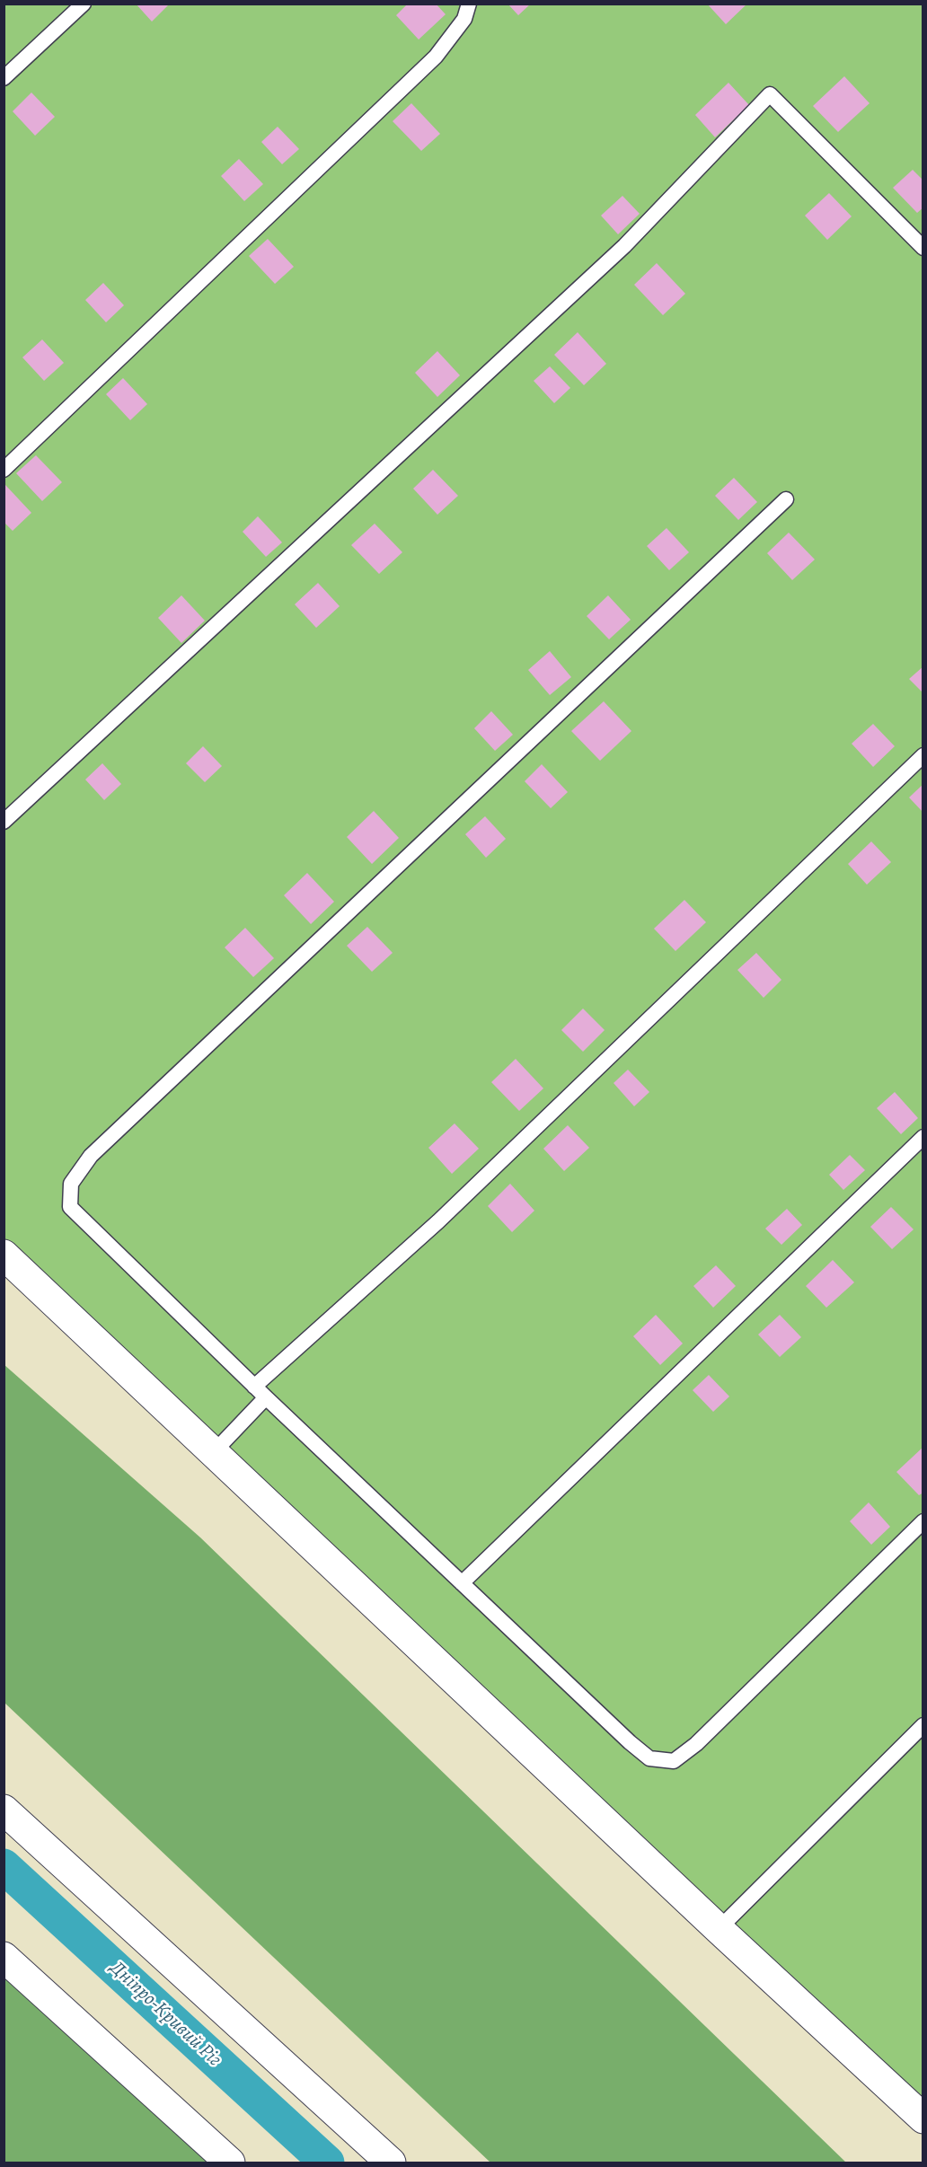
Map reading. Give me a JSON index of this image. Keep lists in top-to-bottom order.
{
  "water": ["Дніпро-Кривий Ріг"]
}
